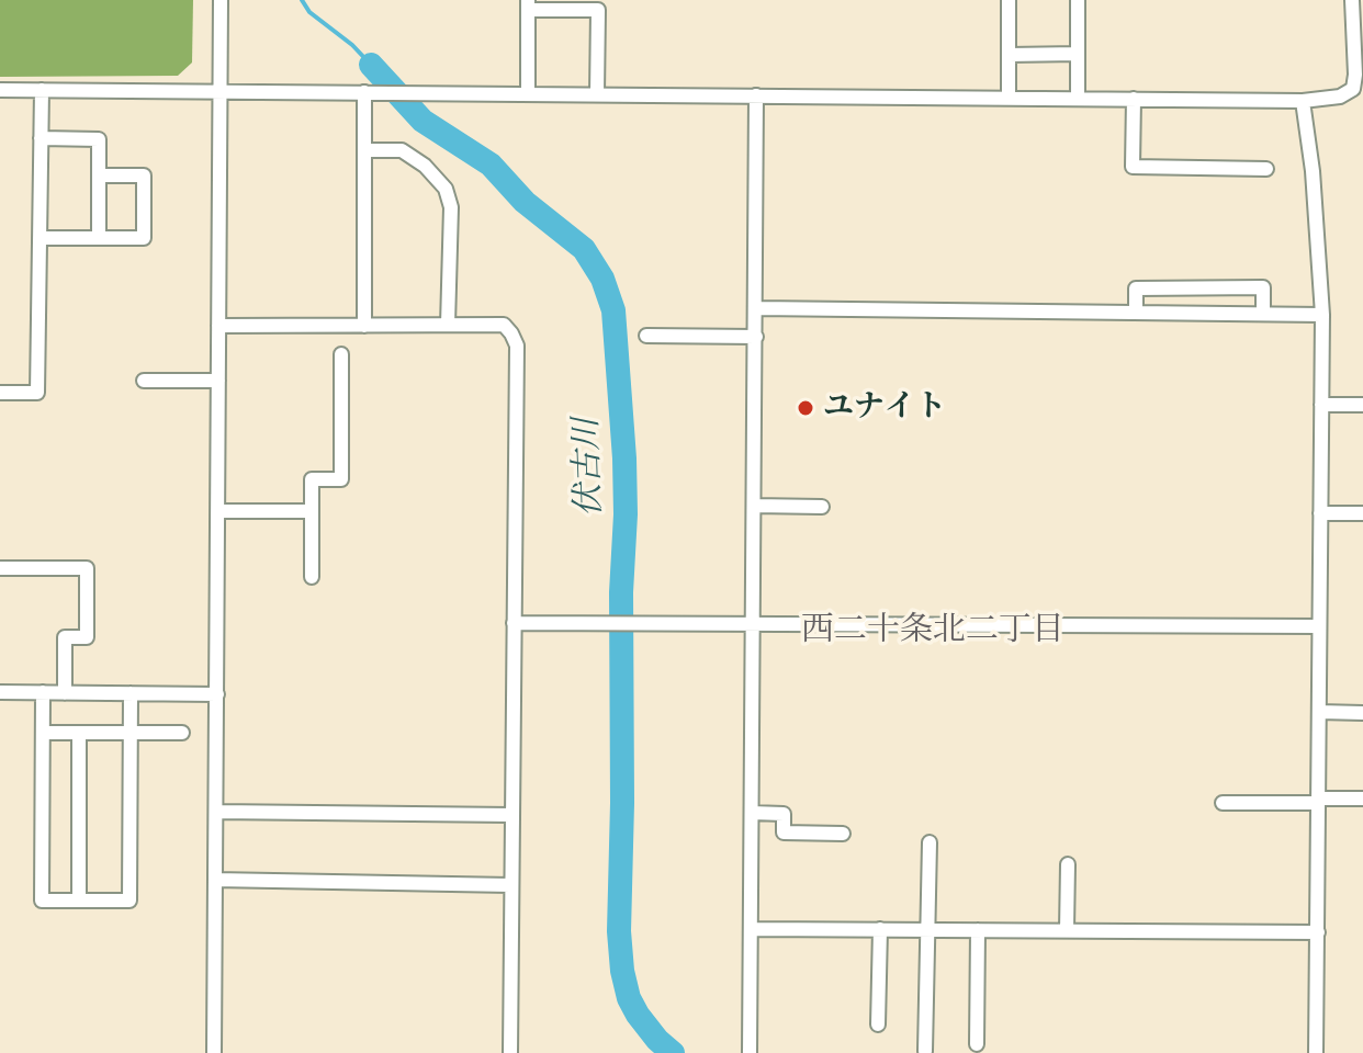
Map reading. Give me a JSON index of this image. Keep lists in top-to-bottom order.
{
  "districts": ["西二十条北二丁目"],
  "water": ["伏古川"],
  "places": ["ユナイト"]
}
